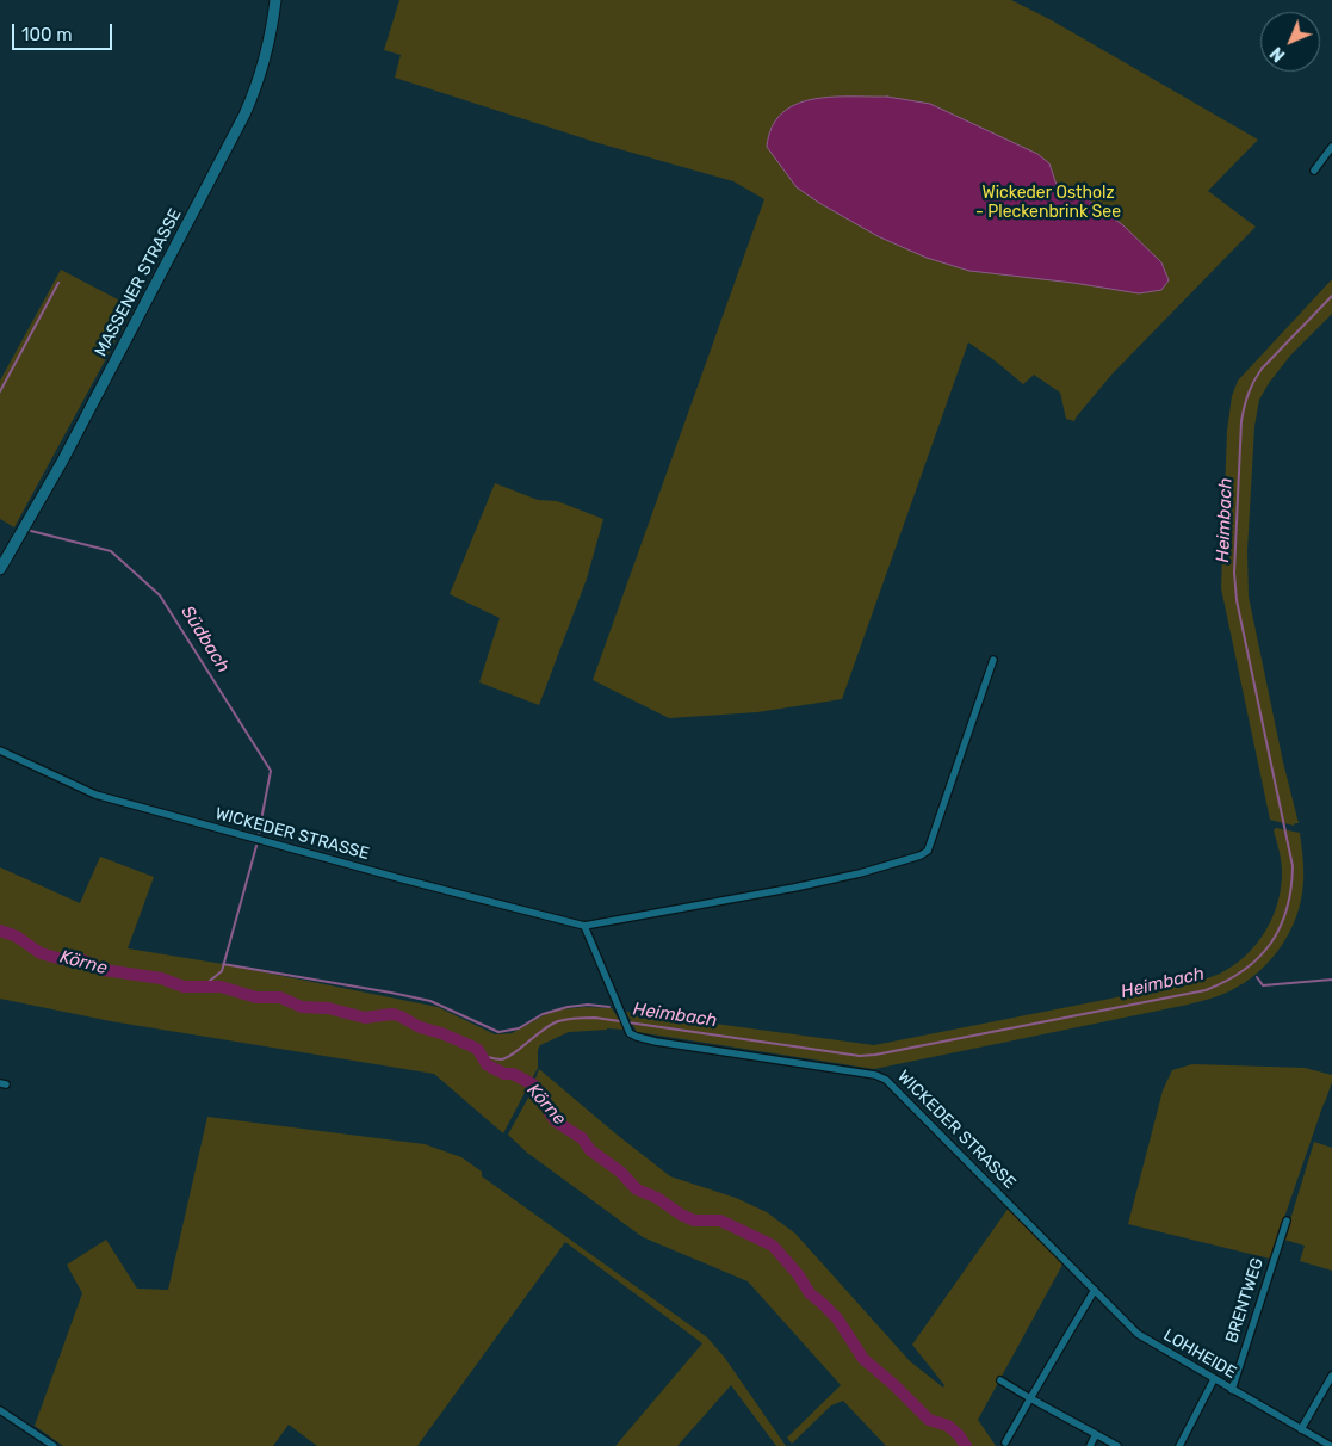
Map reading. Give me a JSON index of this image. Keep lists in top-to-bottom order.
{
  "streets": {
    "main road": ["MASSENER STRASSE"],
    "street": ["WICKEDER STRASSE", "BRENTWEG", "LOHHEIDE"]
  },
  "crossings": [
    ["WICKEDER STRASSE", "LOHHEIDE"],
    ["BRENTWEG", "LOHHEIDE"]
  ],
  "water": ["Heimbach", "Südbach", "Körne"],
  "parks": ["Wickeder Ostholz - Pleckenbrink See"],
  "scale_bar": "100 m",
  "north": "bottom left"
}
